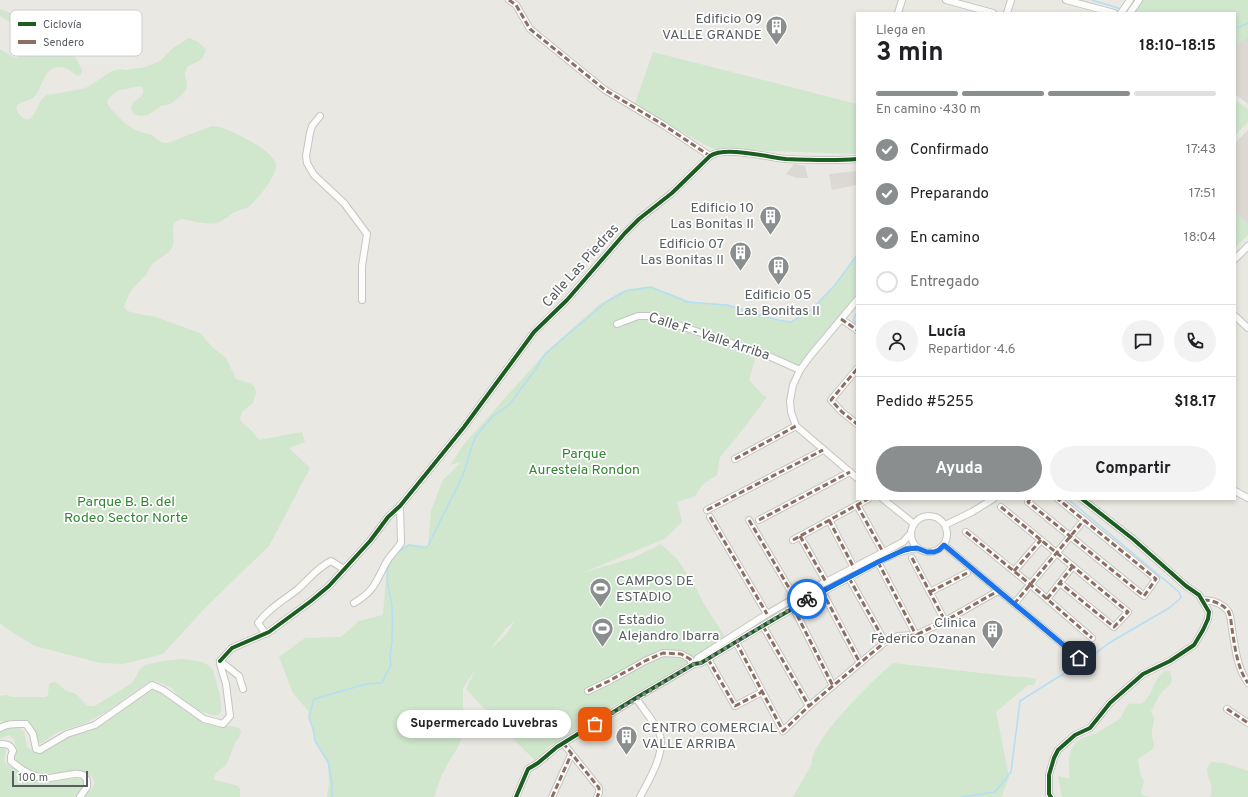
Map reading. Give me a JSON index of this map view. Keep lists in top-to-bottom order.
{
  "streets": {
    "street": ["Calle Las Piedras", "Calle F - Valle Arriba"]
  },
  "parks": ["Parque Aurestela Rondon", "Parque B. B. del Rodeo Sector Norte"],
  "places": {
    "building": [
      "Edificio 09 VALLE GRANDE",
      "Edificio 10 Las Bonitas II",
      "Edificio 07 Las Bonitas II",
      "Edificio 05 Las Bonitas II",
      "Clinica Federico Ozanan",
      "CENTRO COMERCIAL VALLE ARRIBA"
    ],
    "sports": ["CAMPOS DE ESTADIO", "Estadio Alejandro Ibarra"],
    "other": ["Supermercado Luvebras"]
  },
  "legend": ["Ciclovía", "Sendero"],
  "scale_bar": "100 m",
  "page": {
    "heading": ["3 min", "Llega en", "18:10–18:15"],
    "panel": [
      "Lucía",
      "Repartidor · 4.6",
      "Pedido #5255",
      "$18.17"
    ],
    "bar": "En camino · 430 m",
    "list": [
      ["Confirmado", "17:43"],
      ["Preparando", "17:51"],
      ["En camino", "18:04"],
      "Entregado"
    ],
    "buttons": ["Ayuda", "Compartir"],
    "bubble": "Supermercado Luvebras",
    "scale": "100 m"
  }
}
